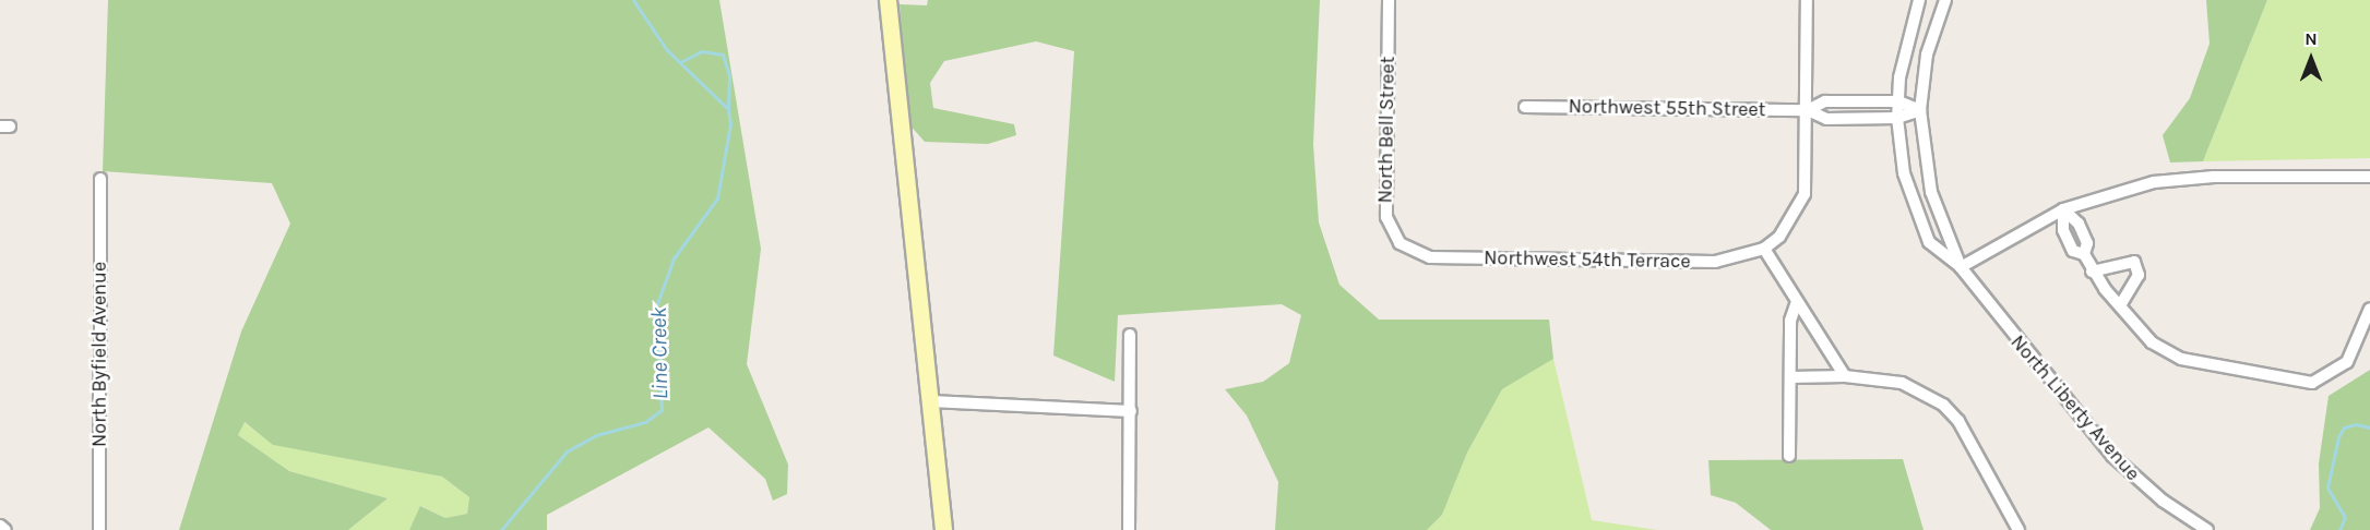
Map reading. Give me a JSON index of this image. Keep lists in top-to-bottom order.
{
  "streets": {
    "street": [
      "Northwest 55th Street",
      "North Bell Street",
      "Northwest 54th Terrace",
      "North Byfield Avenue",
      "North Liberty Avenue"
    ]
  },
  "crossings": [
    ["Northwest 55th Street", "North Liberty Avenue"],
    ["North Bell Street", "Northwest 54th Terrace"]
  ],
  "water": ["Line Creek"],
  "north": "top"
}
